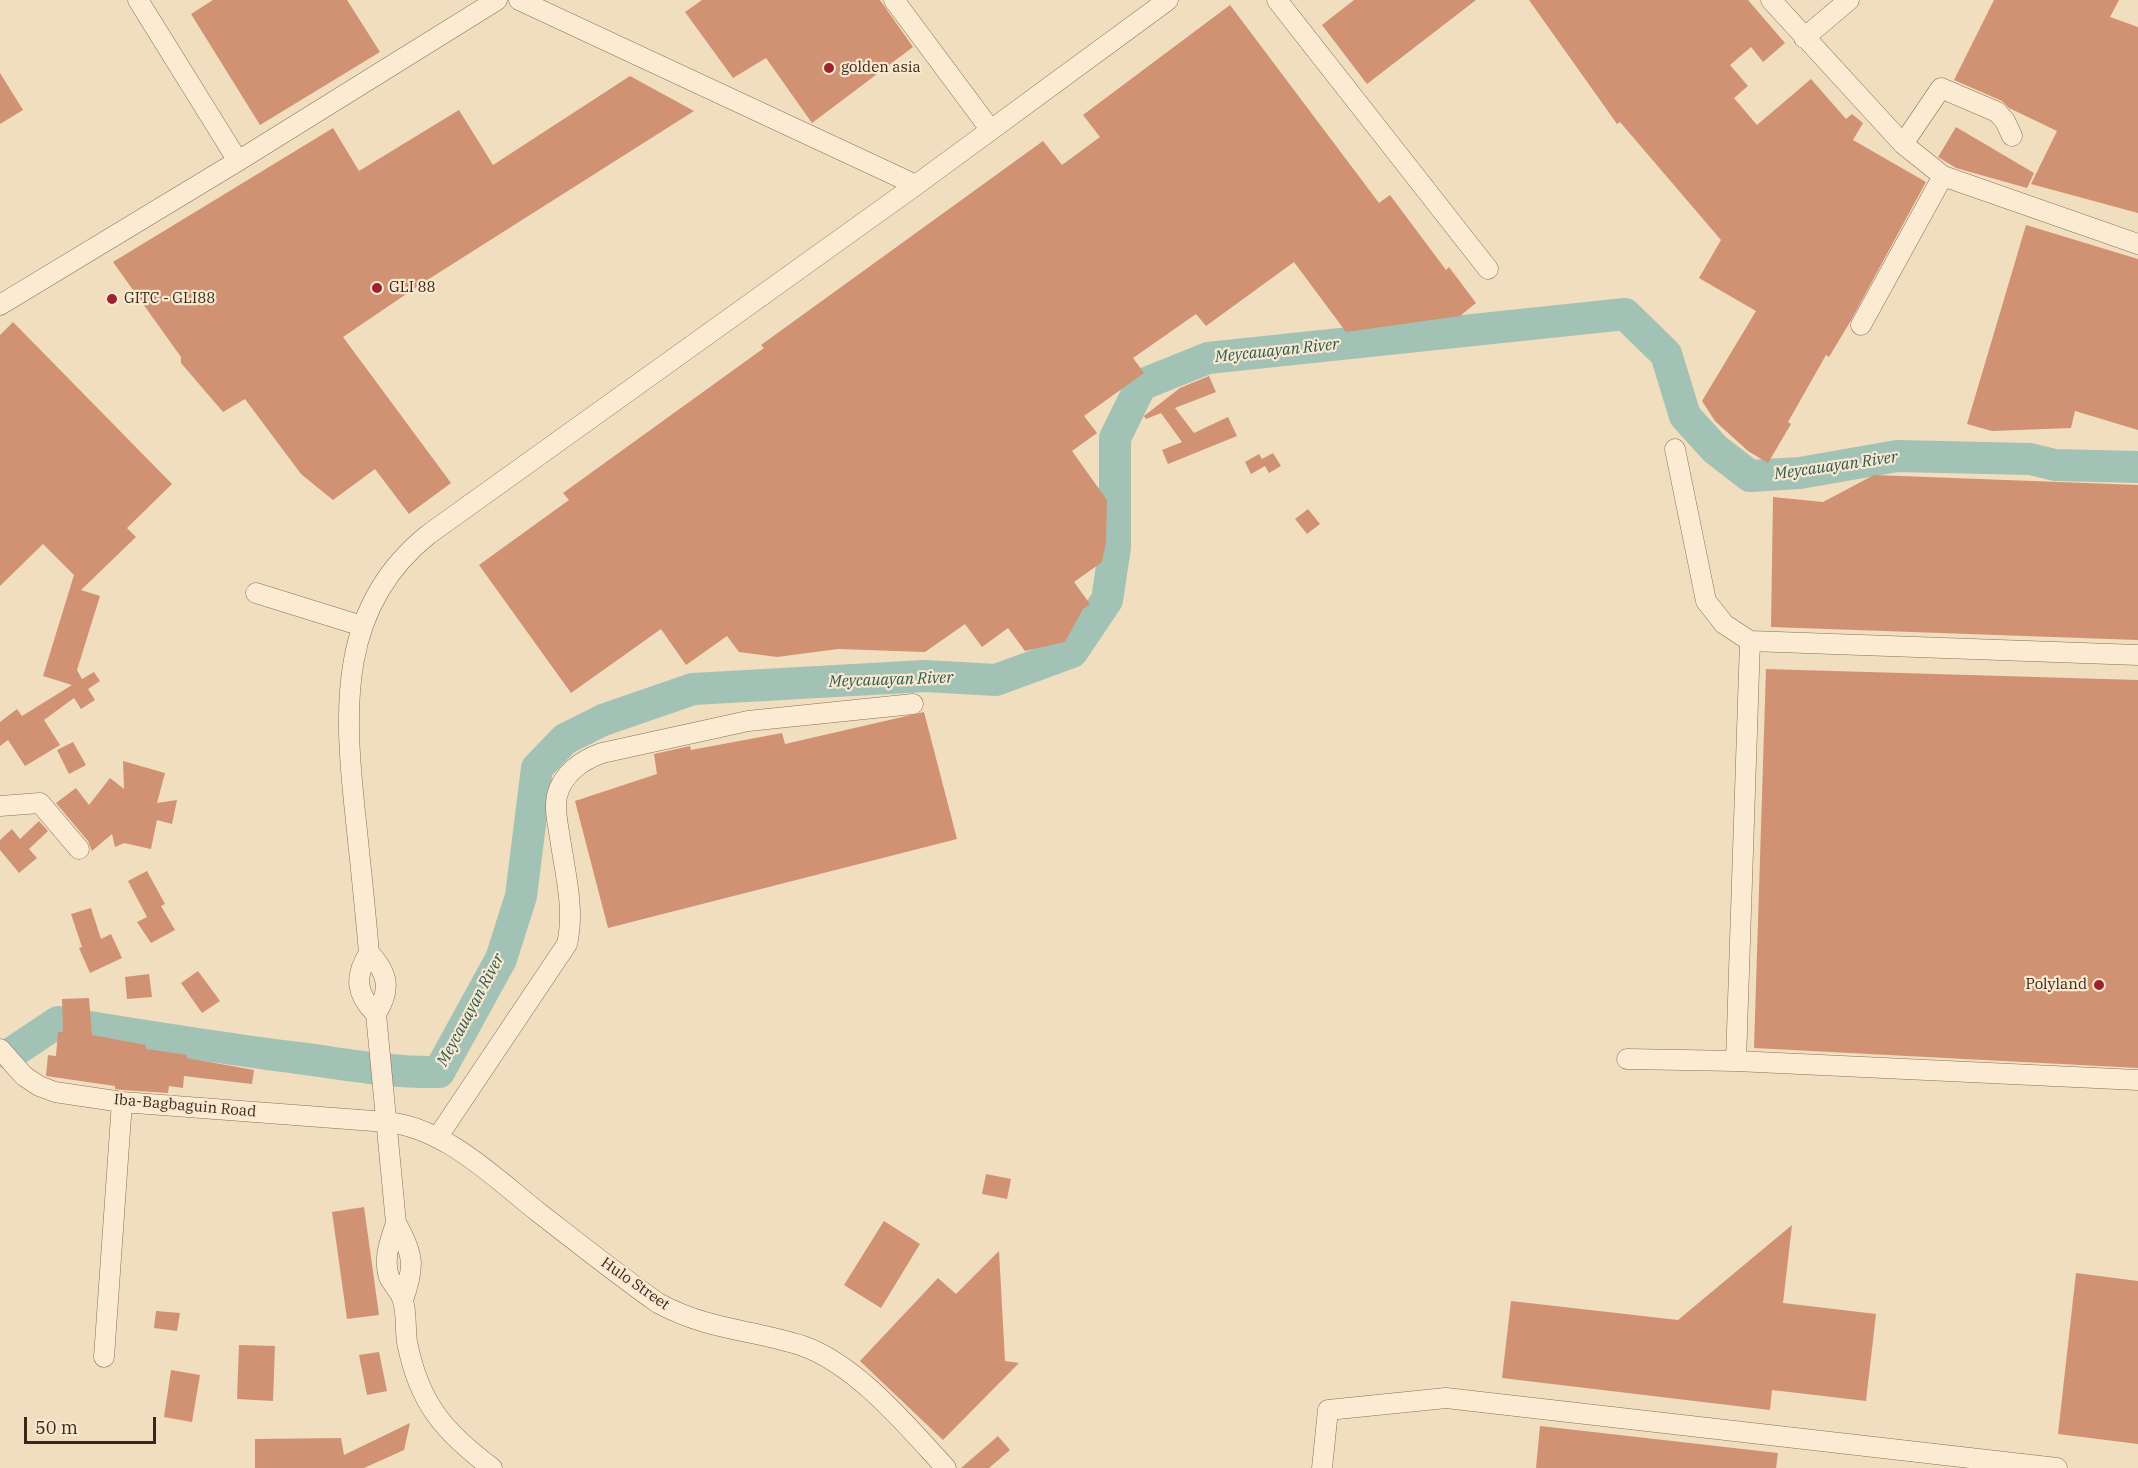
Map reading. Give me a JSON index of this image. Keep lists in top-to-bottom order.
{
  "streets": {
    "street": ["Iba-Bagbaguin Road", "Hulo Street"]
  },
  "crossings": [
    ["Iba-Bagbaguin Road", "Hulo Street"]
  ],
  "water": ["Meycauayan River"],
  "places": [
    "golden asia",
    "GLI 88",
    "GITC - GLI88",
    "Polyland"
  ],
  "scale_bar": "50 m"
}
